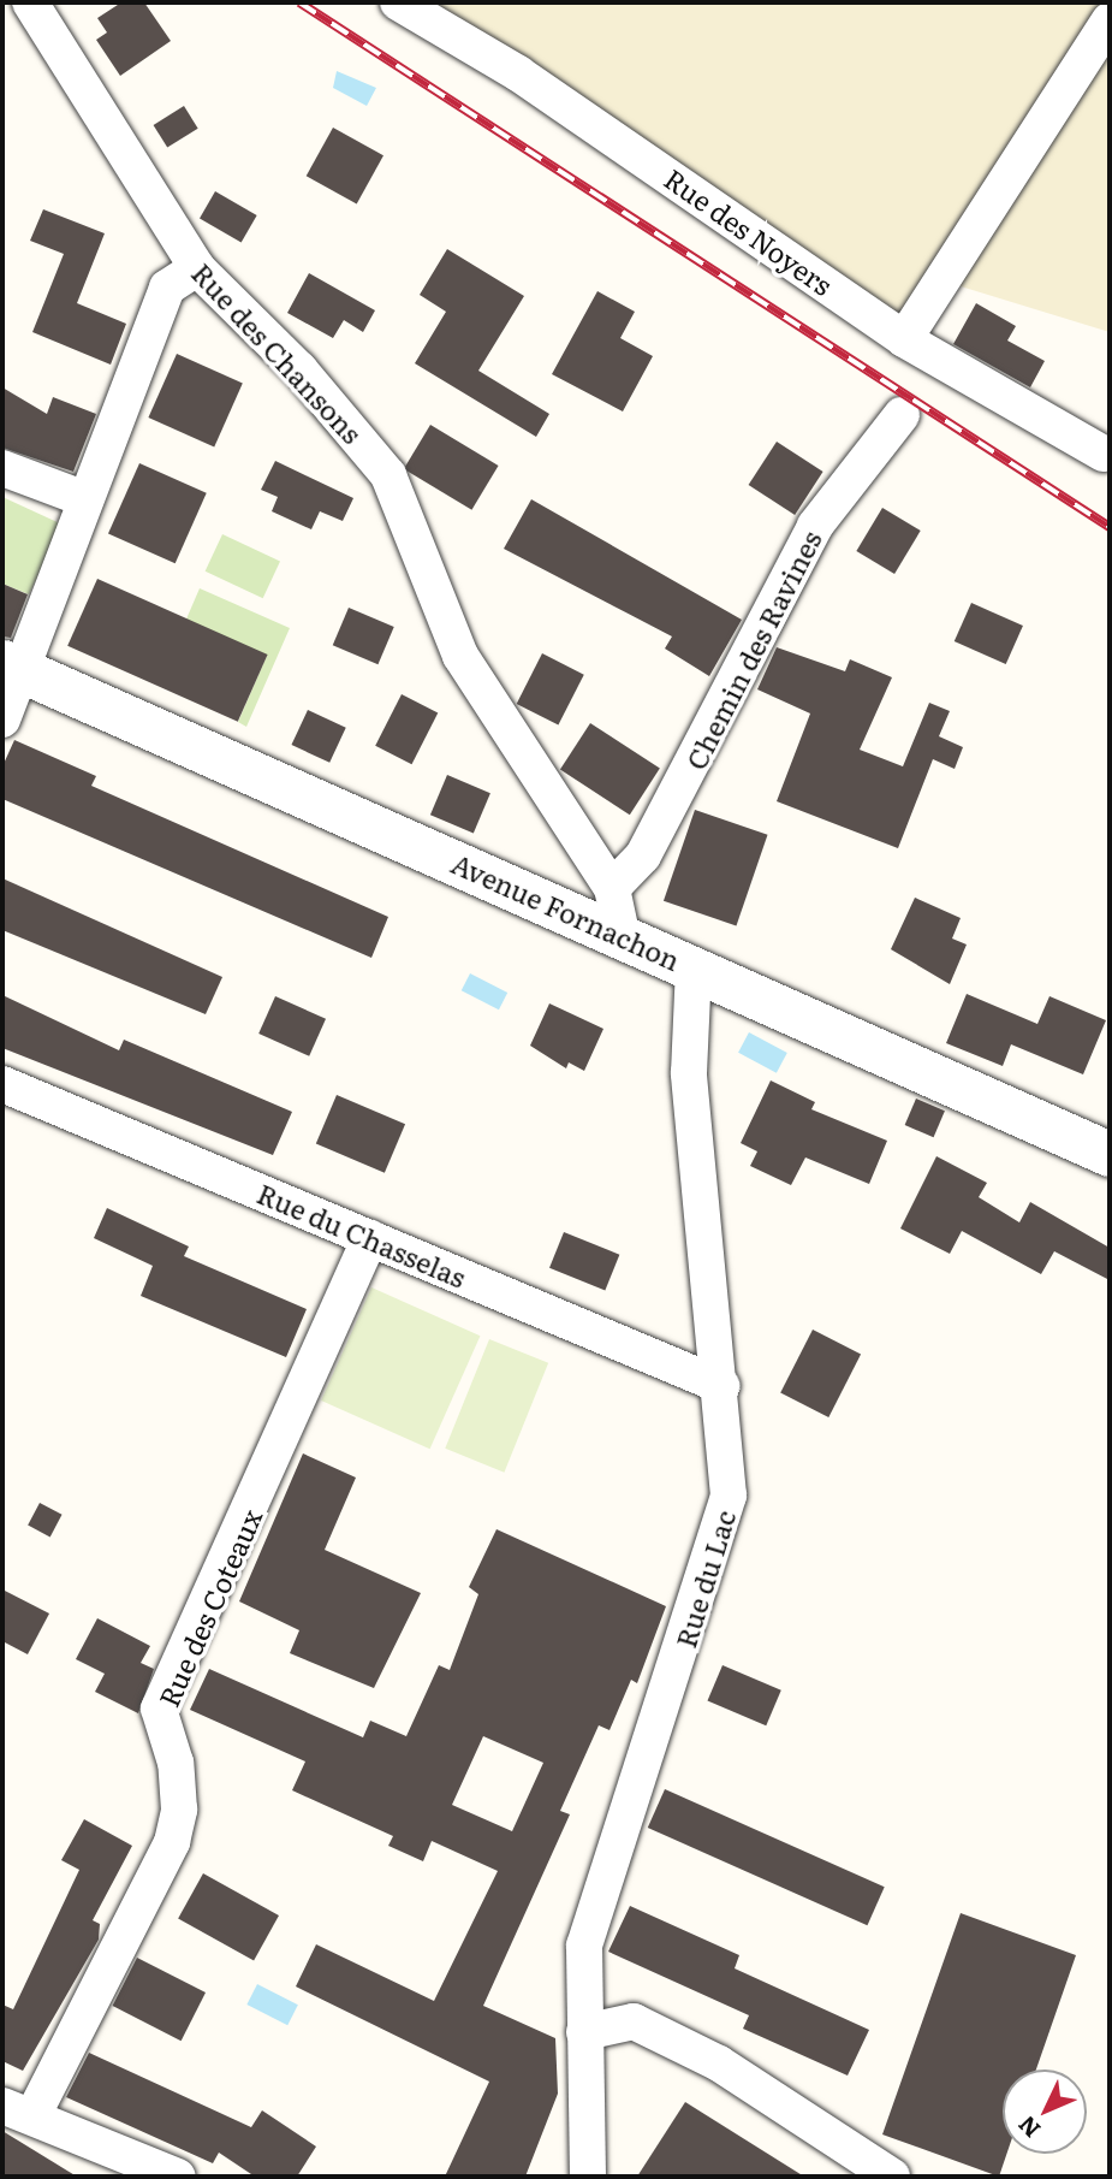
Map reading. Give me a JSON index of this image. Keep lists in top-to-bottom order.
{
  "streets": {
    "street": [
      "Rue des Noyers",
      "Rue des Chansons",
      "Chemin des Ravines",
      "Avenue Fornachon",
      "Rue du Chasselas",
      "Rue du Lac",
      "Rue des Coteaux"
    ]
  },
  "crossings": [
    ["Rue des Chansons", "Chemin des Ravines"],
    ["Rue des Chansons", "Avenue Fornachon"],
    ["Avenue Fornachon", "Rue du Lac"],
    ["Rue du Chasselas", "Rue du Lac"],
    ["Rue du Chasselas", "Rue des Coteaux"]
  ],
  "north": "bottom left"
}
